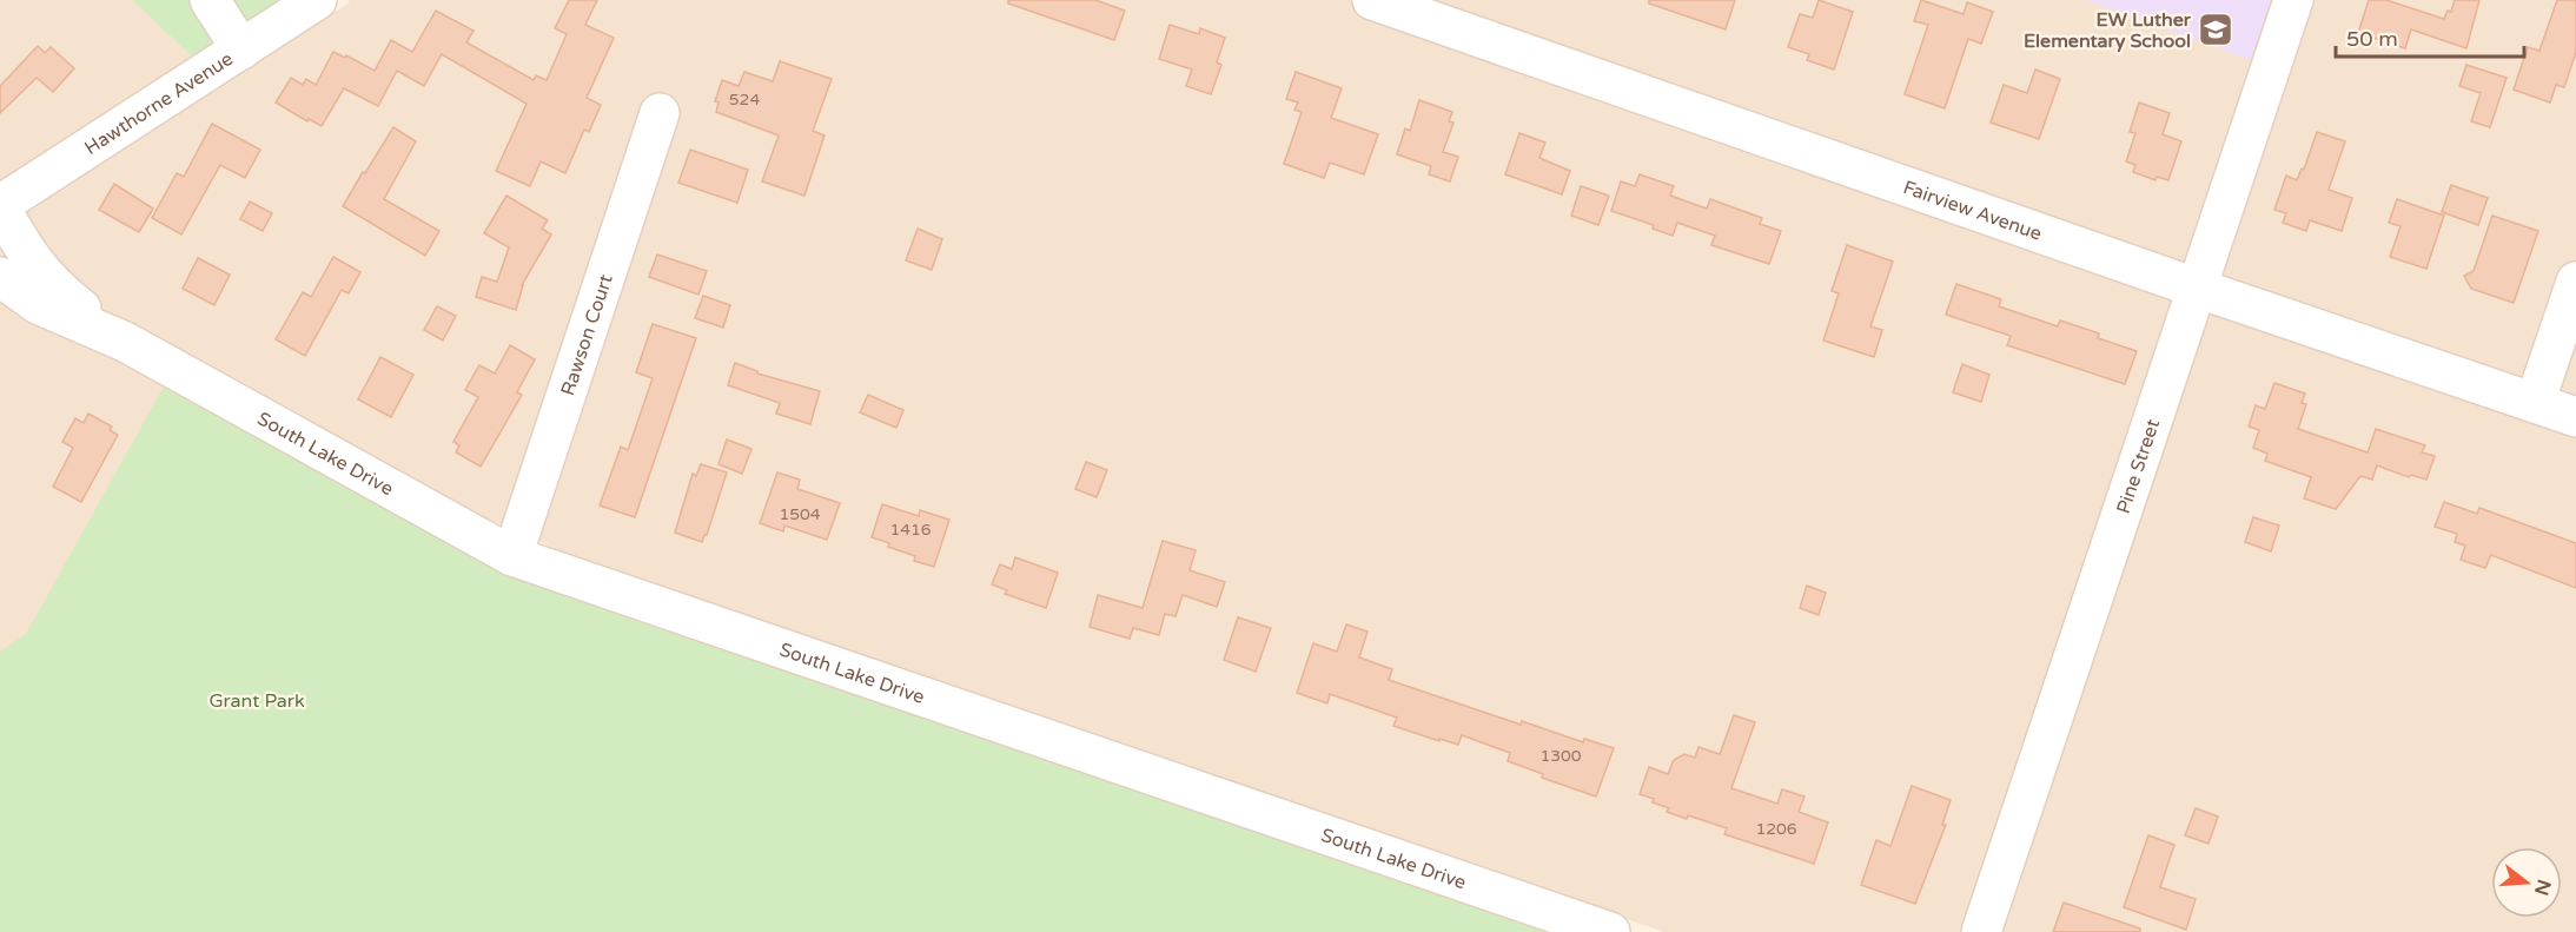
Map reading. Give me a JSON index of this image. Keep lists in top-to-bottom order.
{
  "streets": {
    "street": [
      "Hawthorne Avenue",
      "Fairview Avenue",
      "Rawson Court",
      "South Lake Drive",
      "Pine Street"
    ]
  },
  "crossings": [
    ["Hawthorne Avenue", "South Lake Drive"],
    ["Fairview Avenue", "Pine Street"],
    ["Rawson Court", "South Lake Drive"]
  ],
  "parks": ["Grant Park"],
  "places": {
    "school or university": ["EW Luther Elementary School"]
  },
  "house_numbers": [
    "524",
    "1504",
    "1416",
    "1300",
    "1206"
  ],
  "scale_bar": "50 m",
  "north": "right"
}
